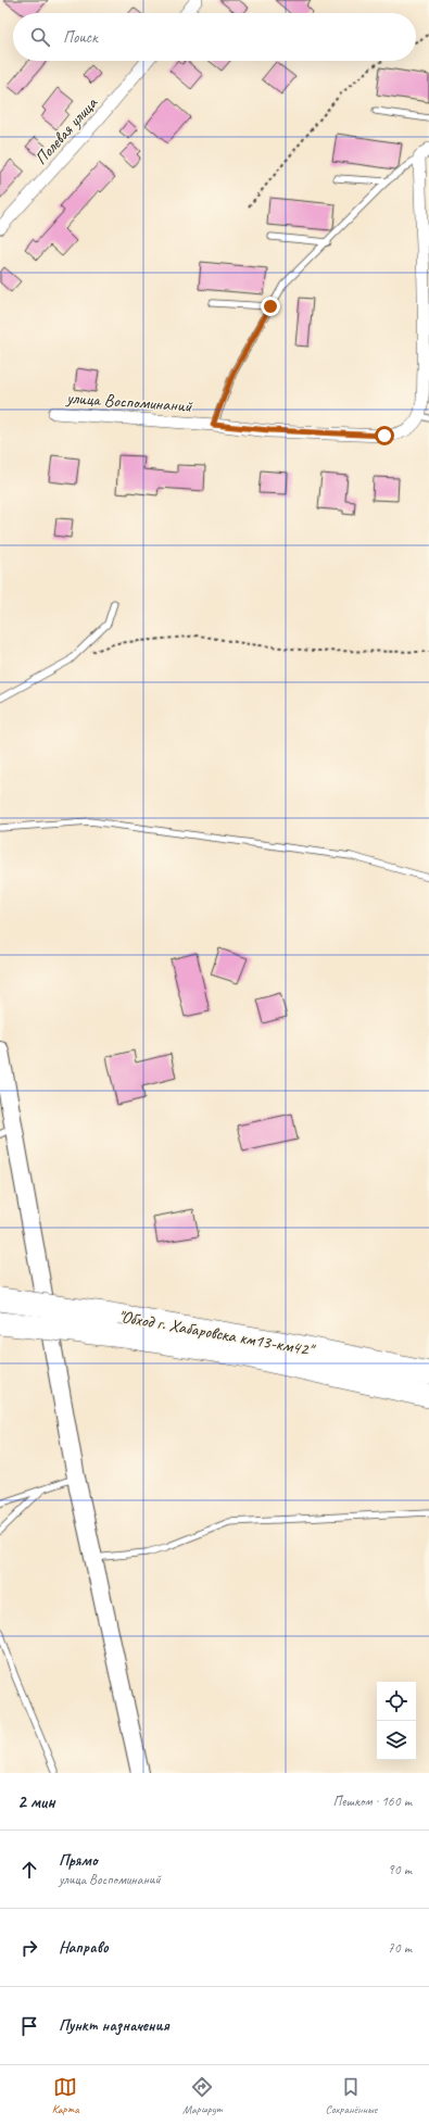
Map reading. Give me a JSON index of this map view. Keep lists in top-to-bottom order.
{
  "streets": {
    "highway": ["\"Обход г. Хабаровска км13-км42\""],
    "street": ["Полевая улица", "улица Воспоминаний"]
  },
  "page": {
    "search": "Поиск",
    "heading": ["2 мин", "Пешком · 160 m"],
    "list": [
      ["Прямо", "улица Воспоминаний", "90 m"],
      ["Направо", "70 m"],
      "Пункт назначения"
    ],
    "nav": ["Карта", "Маршрут", "Сохранённые"]
  }
}
